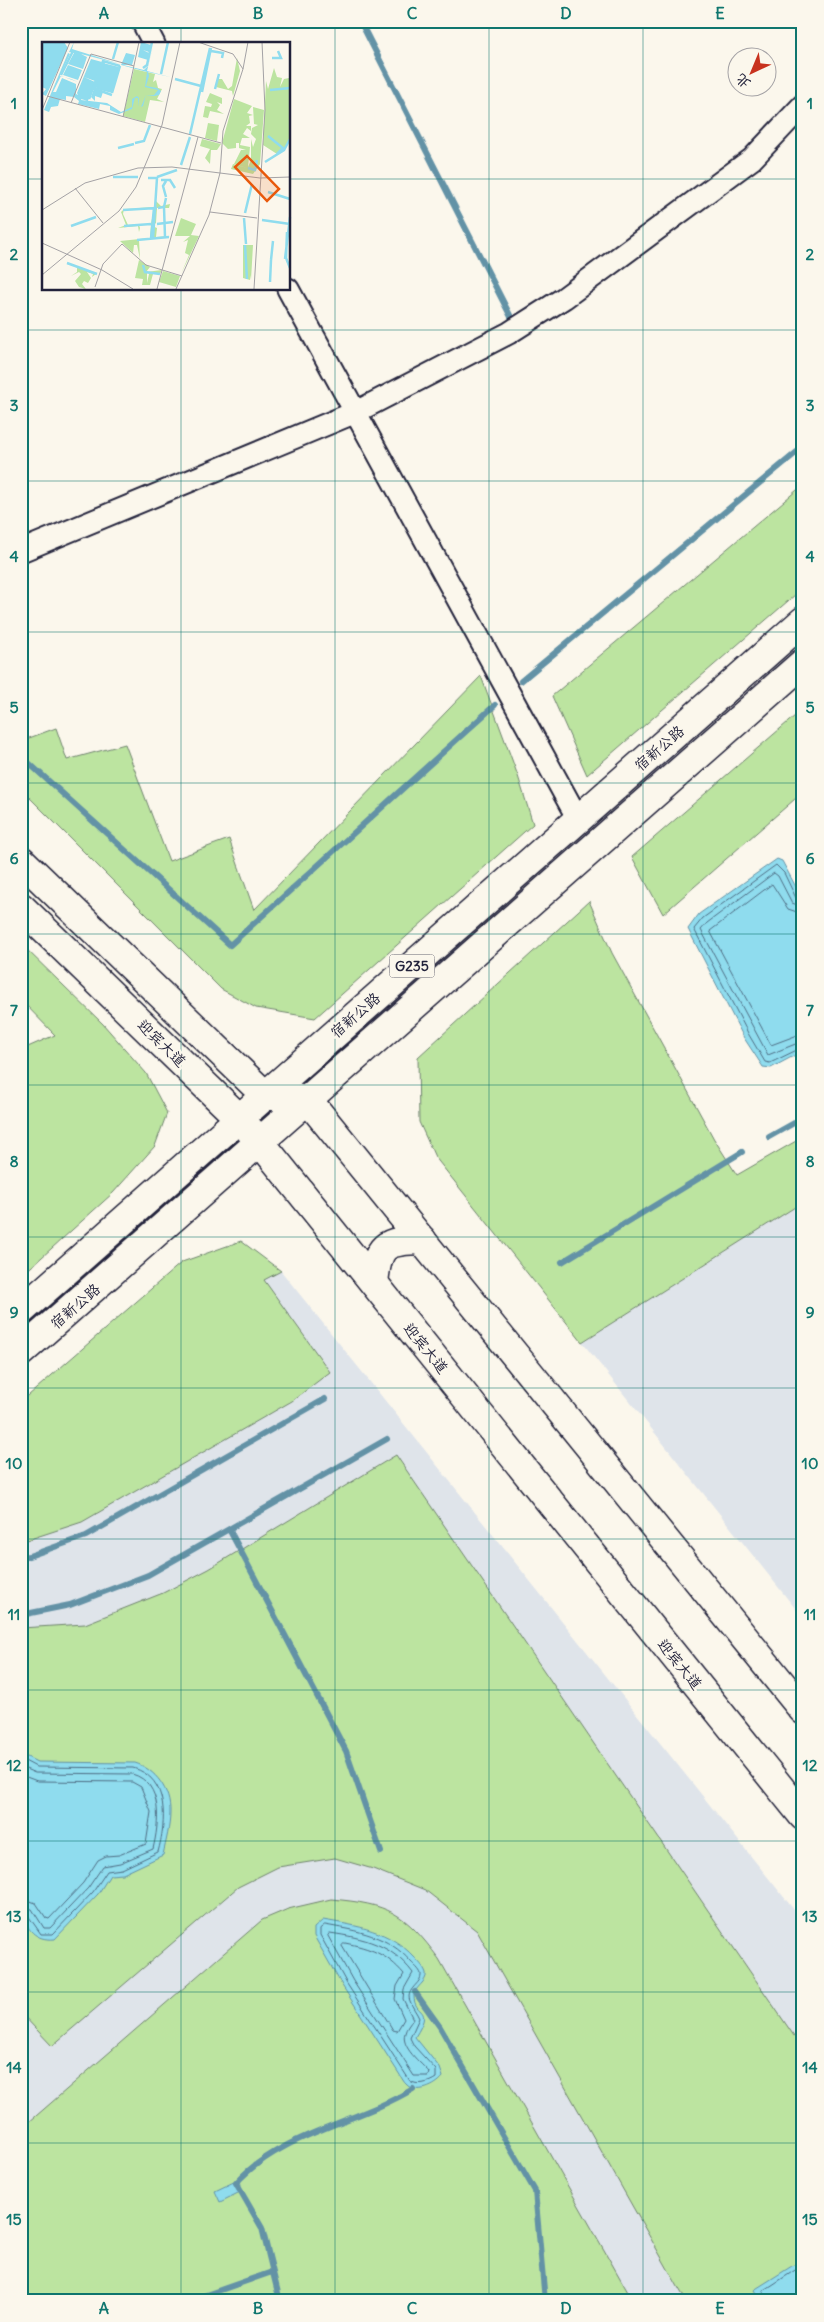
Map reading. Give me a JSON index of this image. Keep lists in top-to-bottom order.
{
  "streets": {
    "main road": ["宿新公路", "G235", "迎宾大道"]
  },
  "crossings": [
    ["宿新公路", "迎宾大道"]
  ],
  "north": "bottom left",
  "grid": {
    "columns": [
      "A",
      "B",
      "C",
      "D",
      "E"
    ],
    "rows": [
      "1",
      "2",
      "3",
      "4",
      "5",
      "6",
      "7",
      "8",
      "9",
      "10",
      "11",
      "12",
      "13",
      "14",
      "15"
    ]
  }
}
